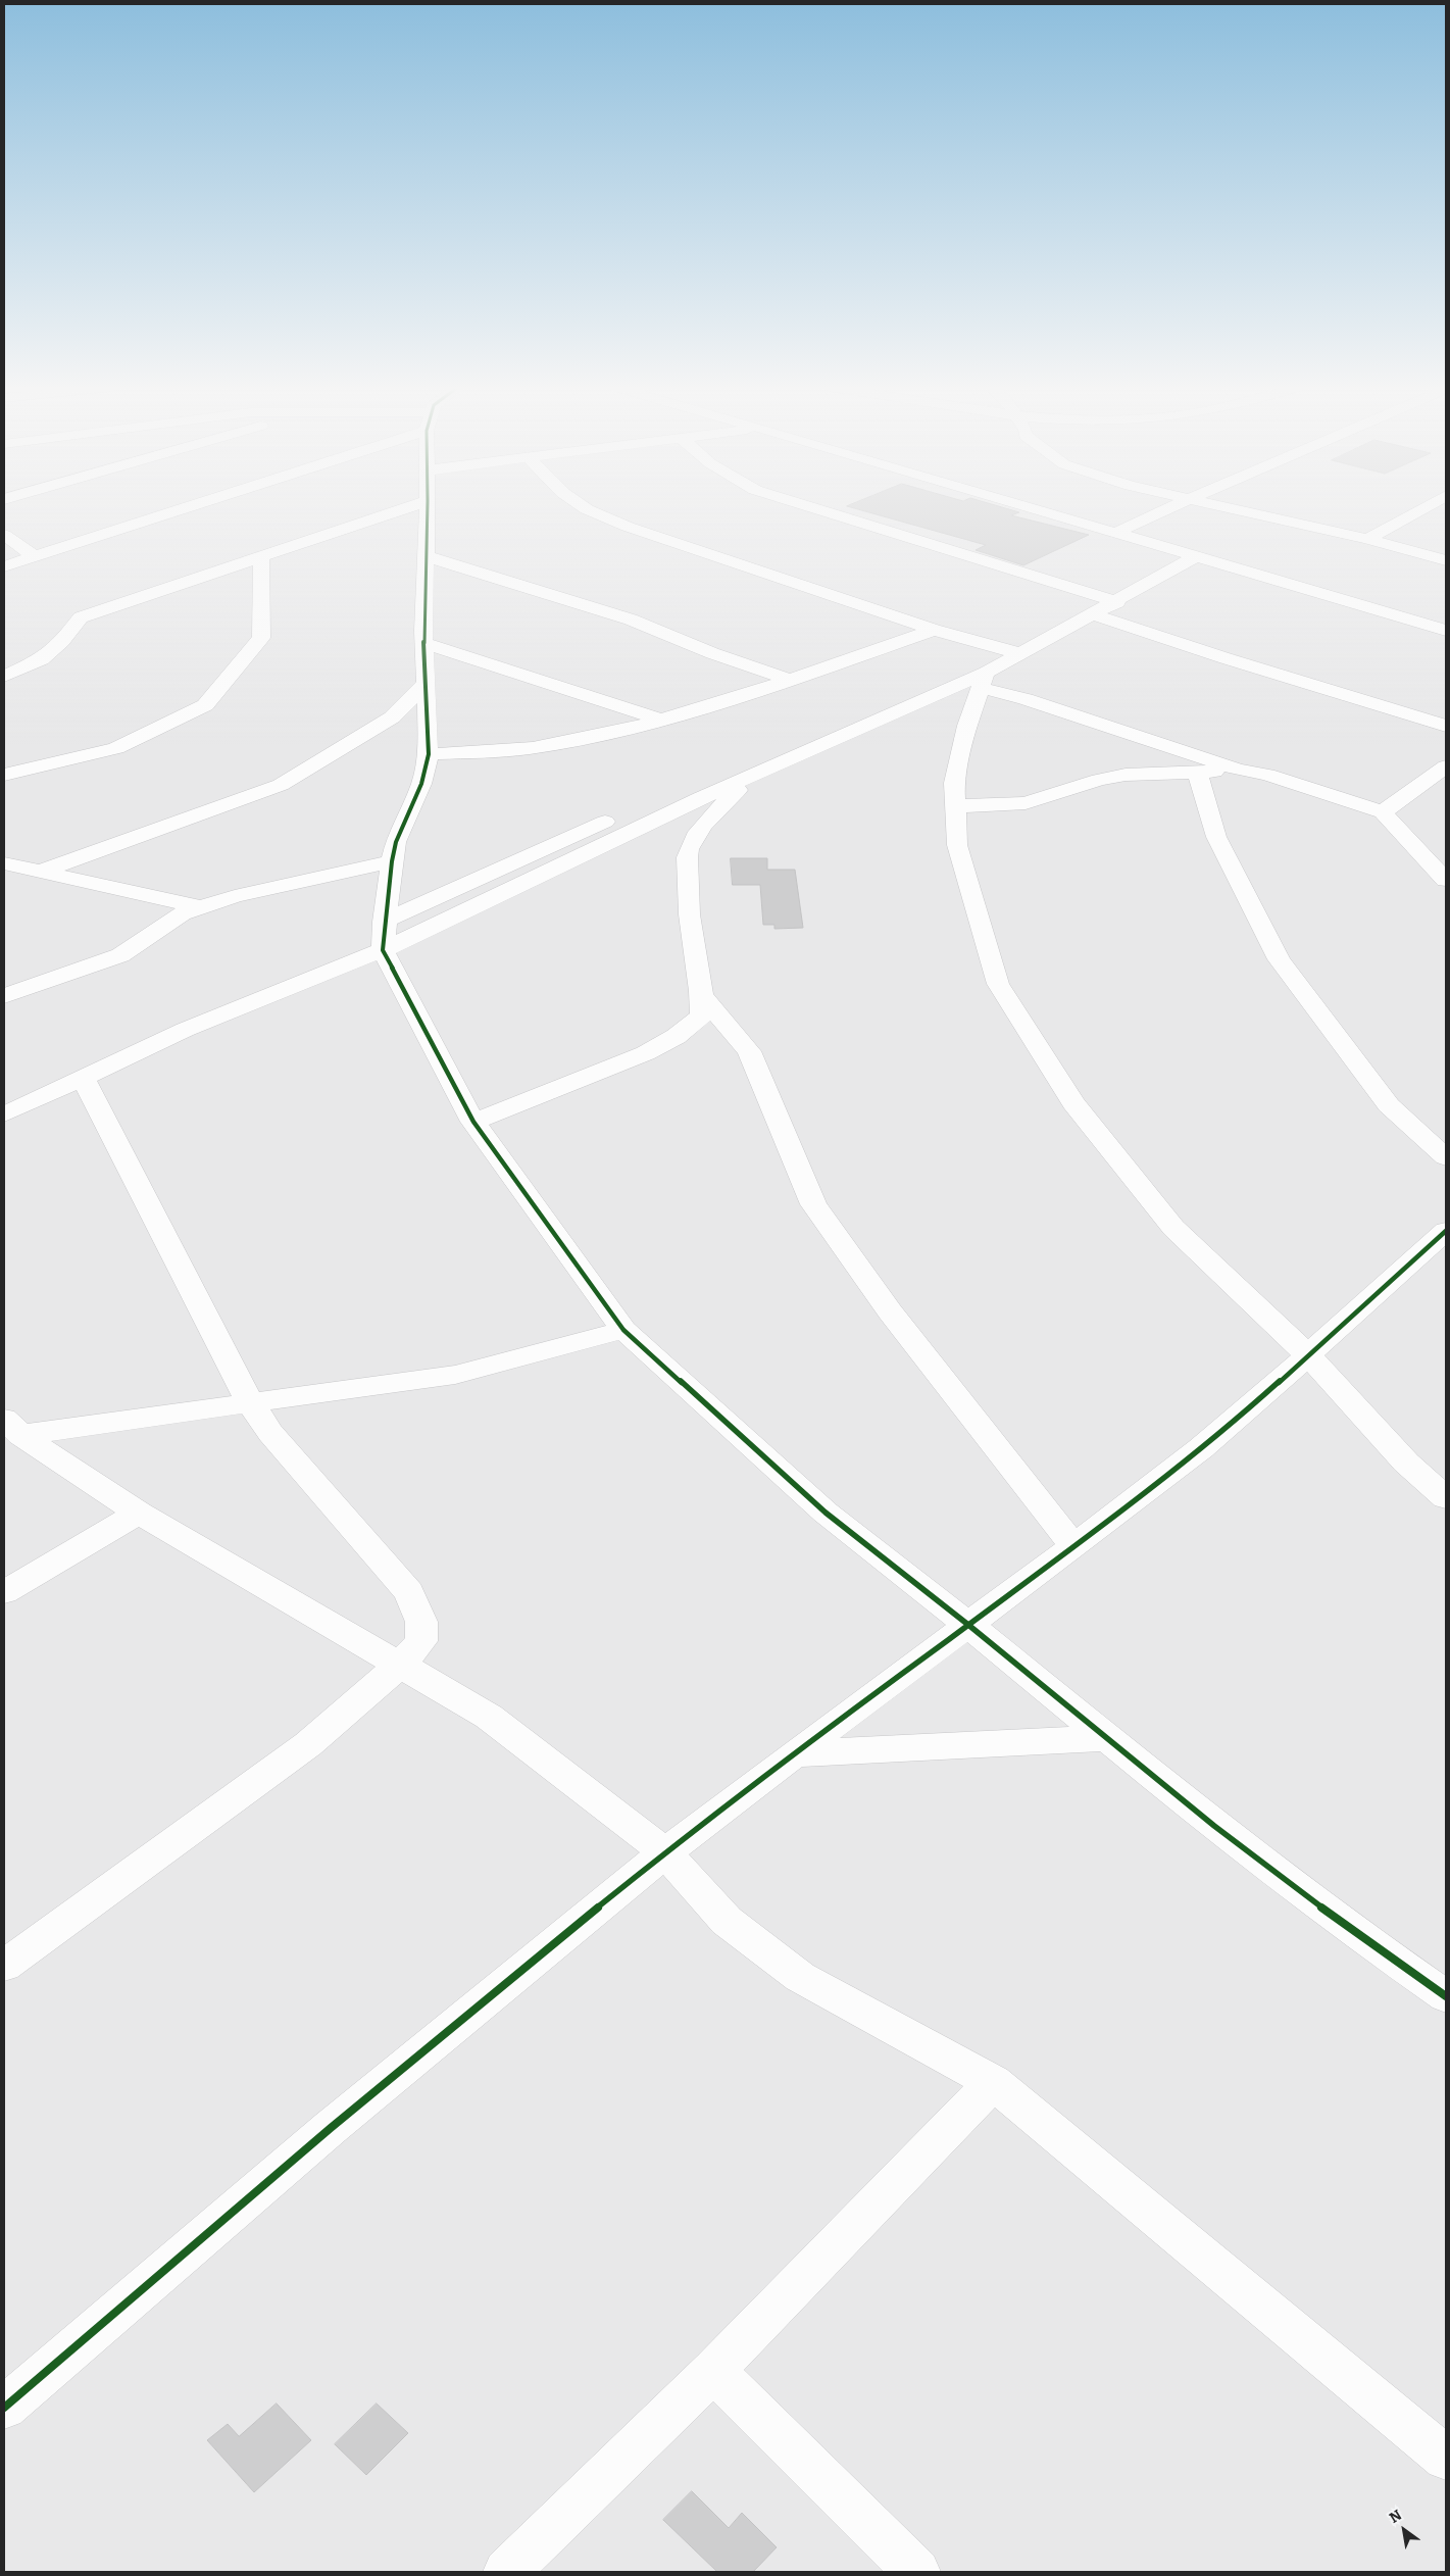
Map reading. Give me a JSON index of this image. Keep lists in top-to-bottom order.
{
  "north": "top left"
}
